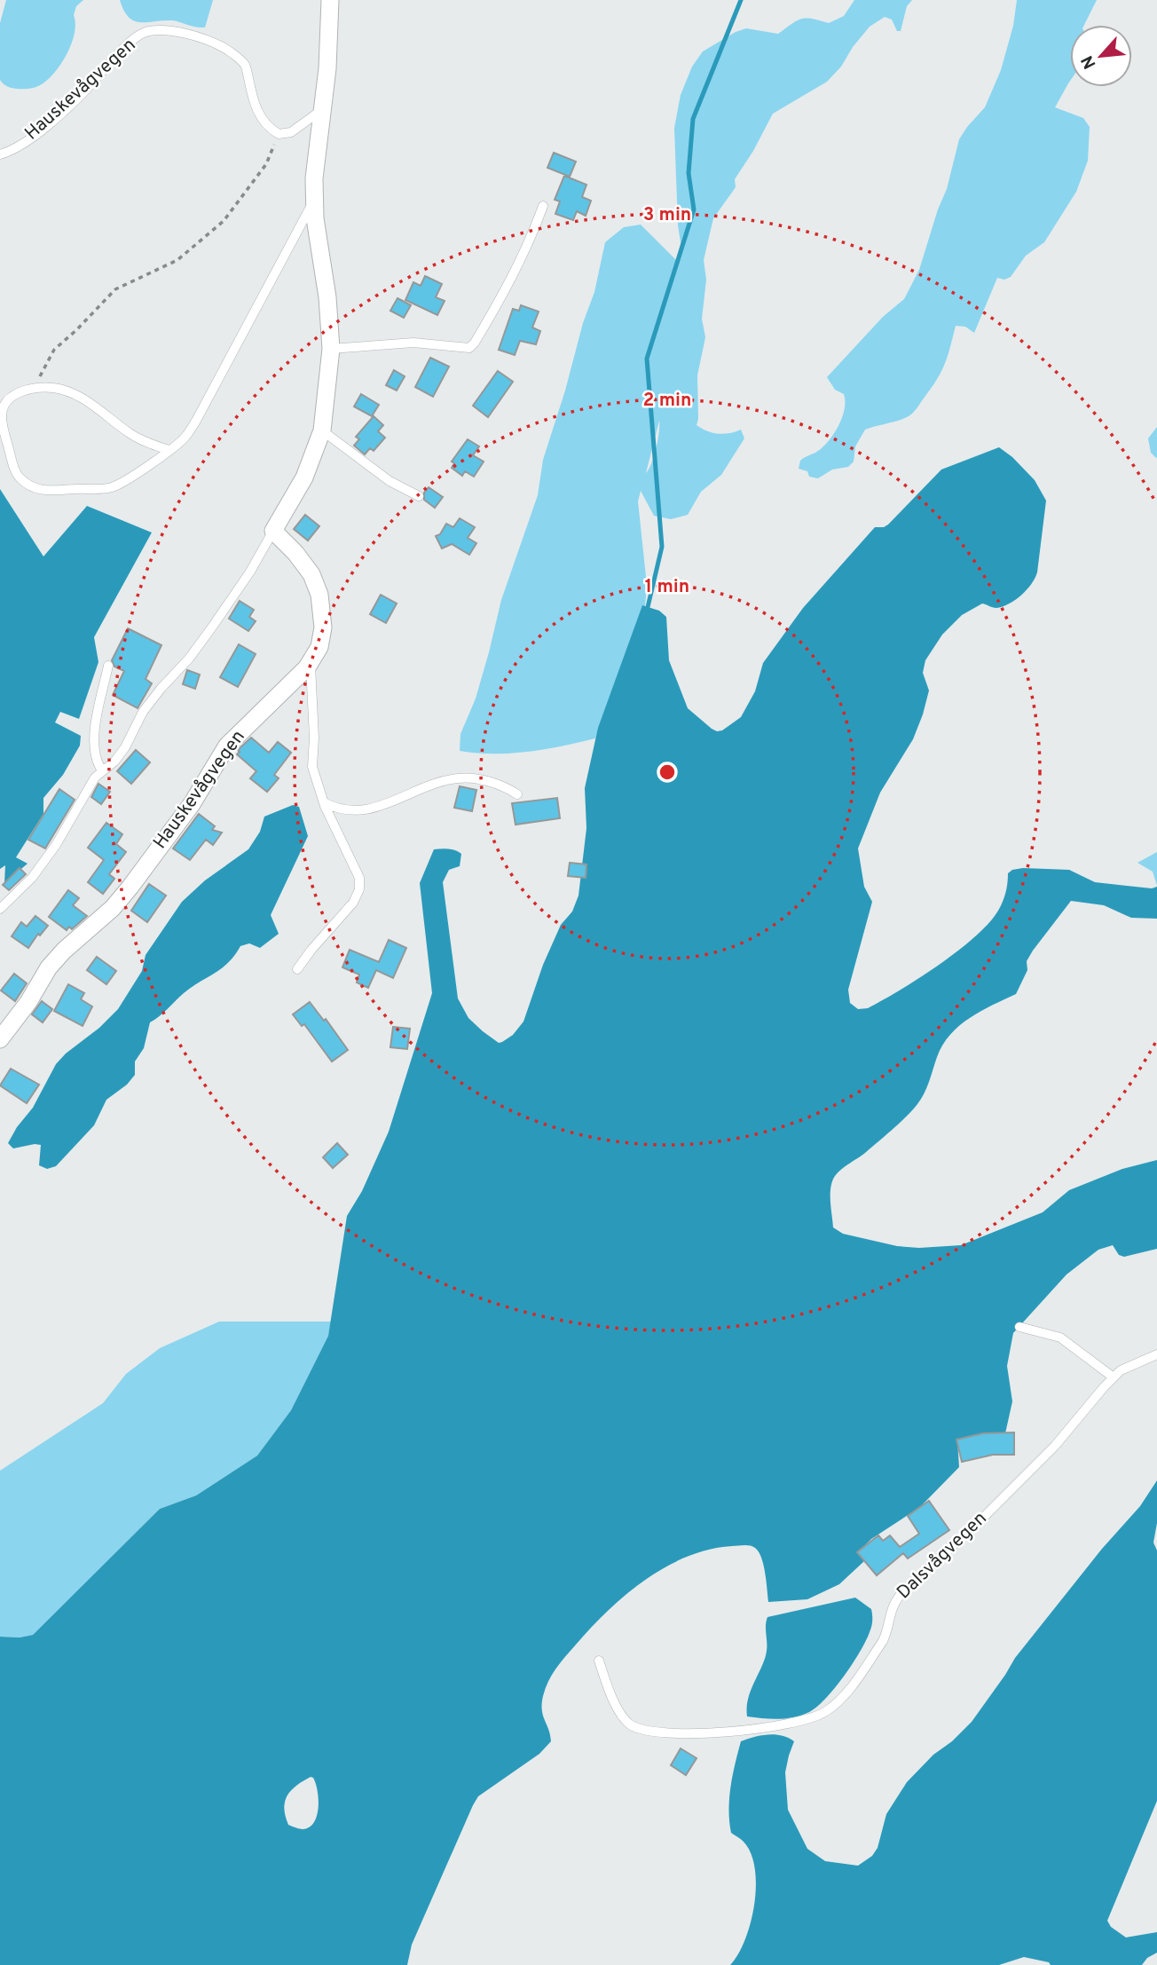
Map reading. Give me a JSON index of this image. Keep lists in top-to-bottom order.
{
  "streets": {
    "street": ["Hauskevågvegen"],
    "lane": ["Dalsvågvegen"]
  },
  "north": "bottom left",
  "rings": ["3 min", "2 min", "1 min"]
}
